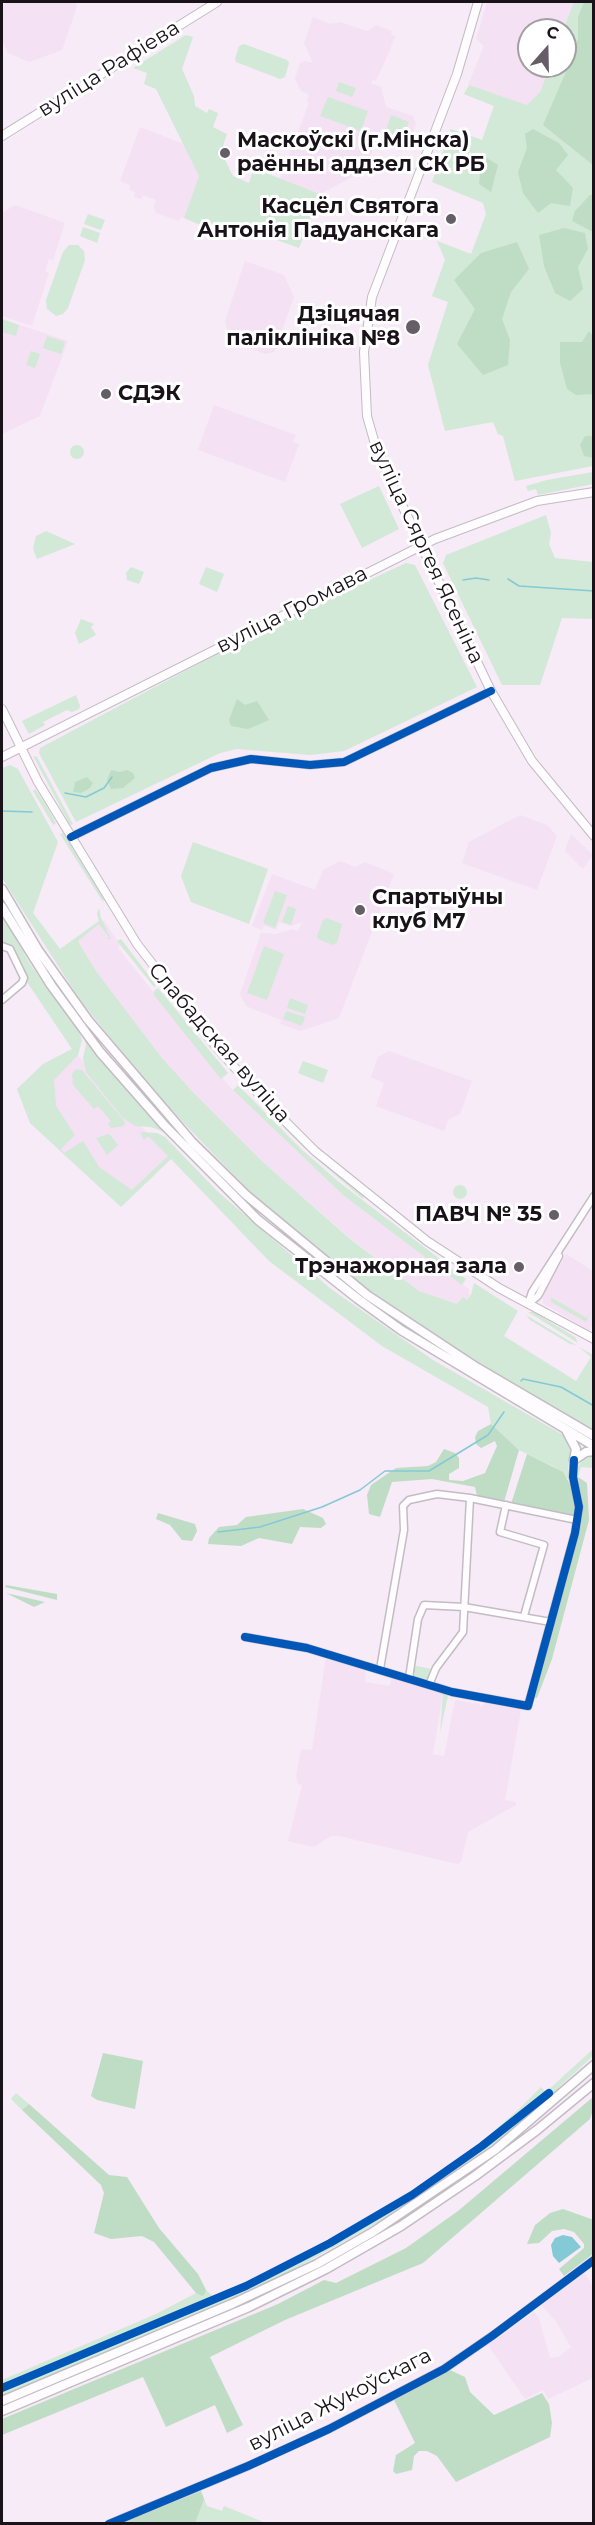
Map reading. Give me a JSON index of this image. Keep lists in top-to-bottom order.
{
  "streets": {
    "main road": [
      "вуліца Рафіева",
      "вуліца Сяргея Ясеніна",
      "вуліца Громава",
      "Слабадская вуліца"
    ],
    "street": ["вуліца Жукоўскага"]
  },
  "crossings": [
    ["вуліца Сяргея Ясеніна", "вуліца Громава"],
    ["вуліца Громава", "Слабадская вуліца"]
  ],
  "places": [
    "Маскоўскі (г.Мінска) раённы аддзел СК РБ",
    "Касцёл Святога Антонія Падуанскага",
    "Дзіцячая паліклініка №8",
    "СДЭК",
    "Спартыўны клуб М7",
    "ПАВЧ № 35",
    "Трэнажорная зала"
  ],
  "north": "top"
}
